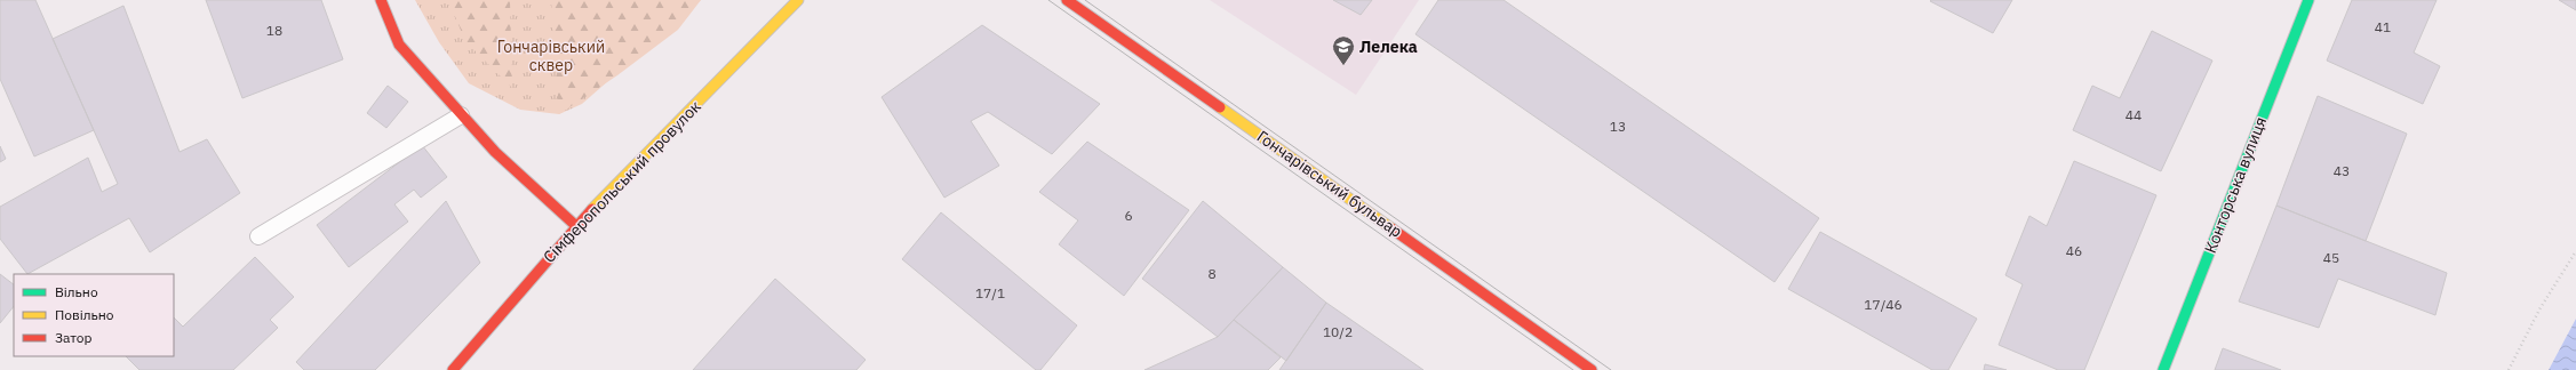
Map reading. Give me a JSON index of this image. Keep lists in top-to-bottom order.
{
  "streets": {
    "street": ["Сімферопольський провулок", "Гончарівський бульвар", "Конторська вулиця"]
  },
  "parks": ["Гончарівський сквер"],
  "places": {
    "school or university": ["Лелека"]
  },
  "house_numbers": [
    "41",
    "18",
    "44",
    "13",
    "43",
    "6",
    "46",
    "45",
    "8",
    "17/1",
    "17/46",
    "10/2"
  ],
  "legend": ["Вільно", "Повільно", "Затор"]
}
